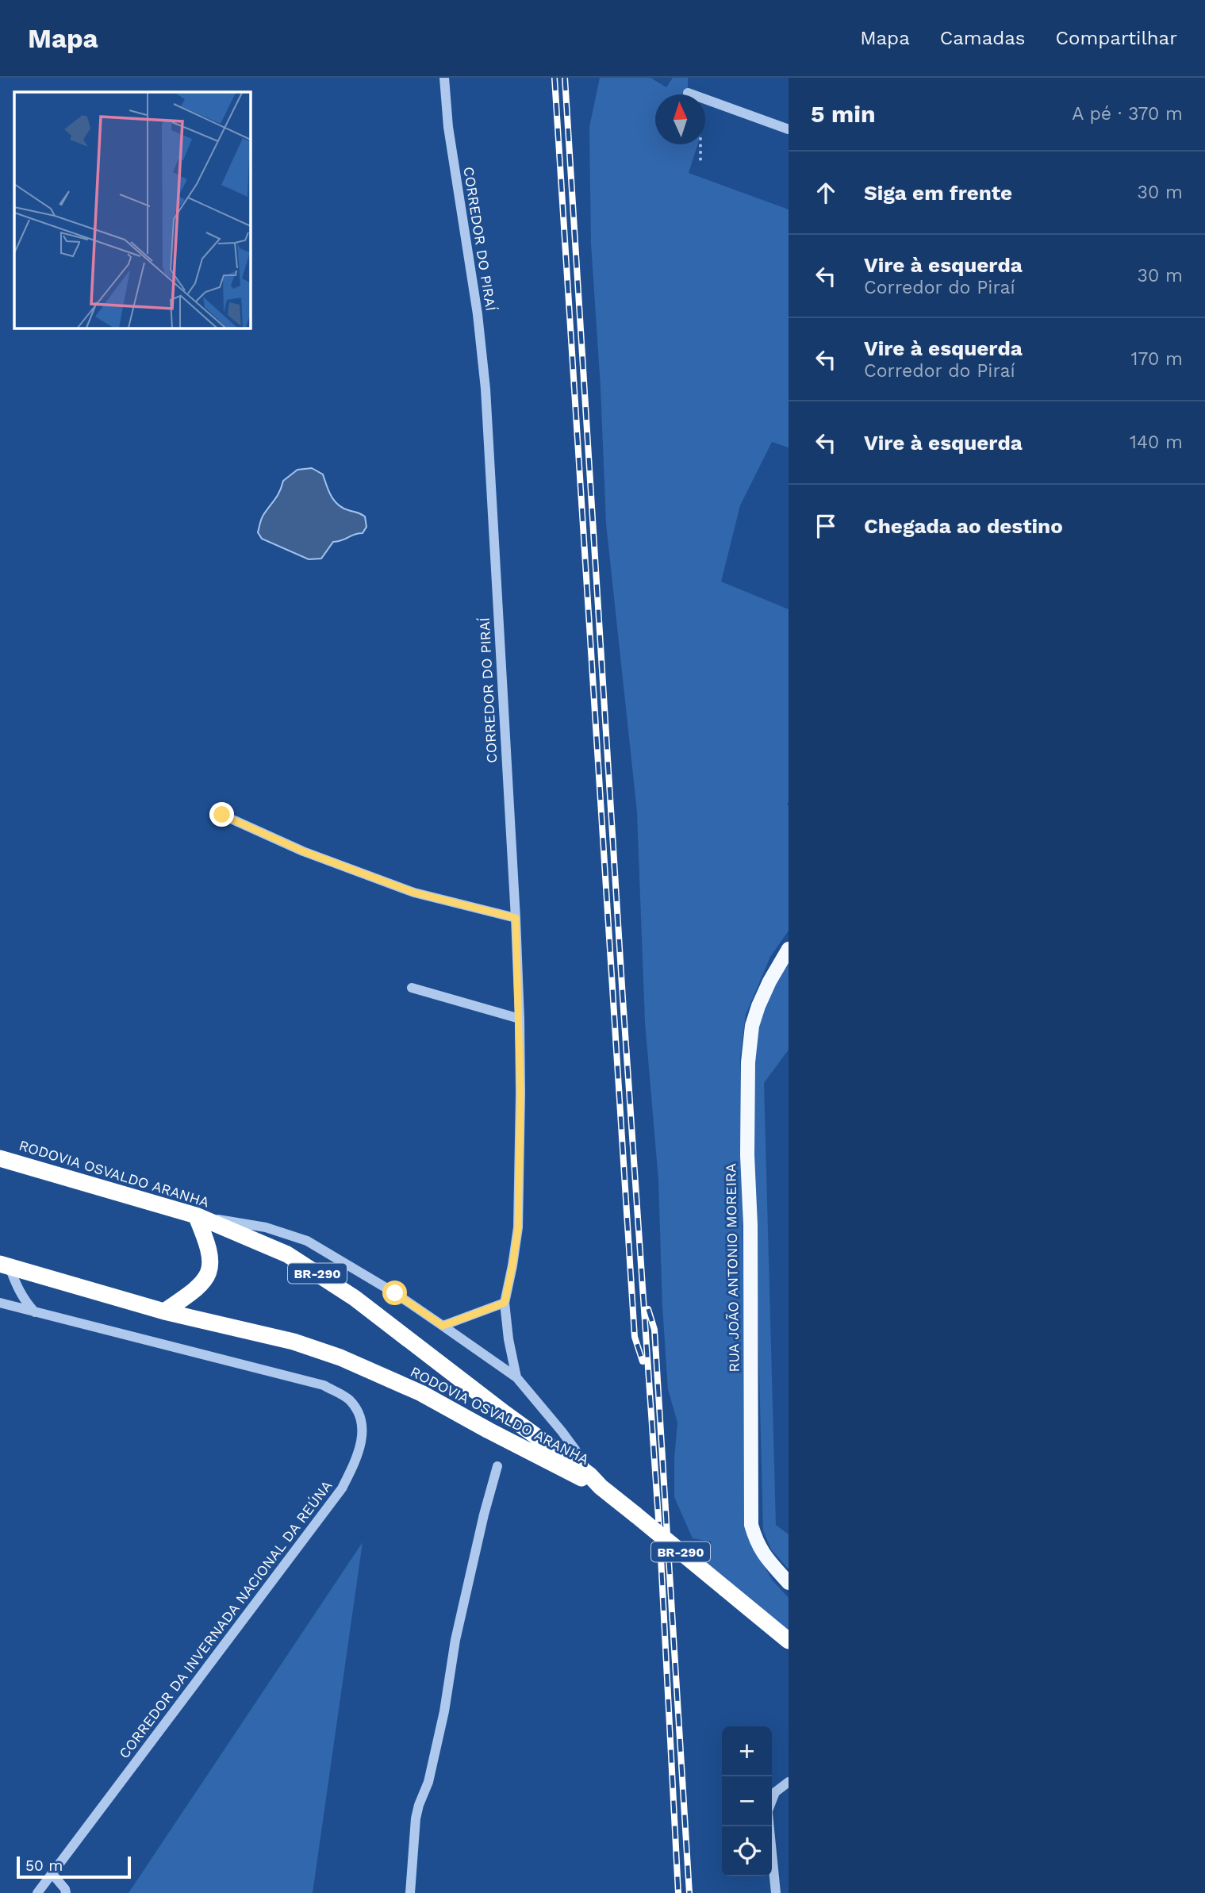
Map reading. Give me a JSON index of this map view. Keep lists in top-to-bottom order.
{
  "streets": {
    "highway": ["RODOVIA OSVALDO ARANHA", "BR-290"],
    "main road": ["RUA JOÃO ANTONIO MOREIRA"],
    "street": ["CORREDOR DO PIRAÍ", "CORREDOR DA INVERNADA NACIONAL DA REÚNA"]
  },
  "scale_bar": "50 m",
  "north": "top",
  "page": {
    "header": "Mapa",
    "nav": ["Mapa", "Camadas", "Compartilhar"],
    "heading": ["5 min", "A pé · 370 m"],
    "list": [
      ["Siga em frente", "30 m"],
      ["Vire à esquerda", "Corredor do Piraí", "30 m"],
      ["Vire à esquerda", "Corredor do Piraí", "170 m"],
      ["Vire à esquerda", "140 m"],
      "Chegada ao destino"
    ],
    "map_buttons": ["+", "−"],
    "scale": "50 m"
  }
}
